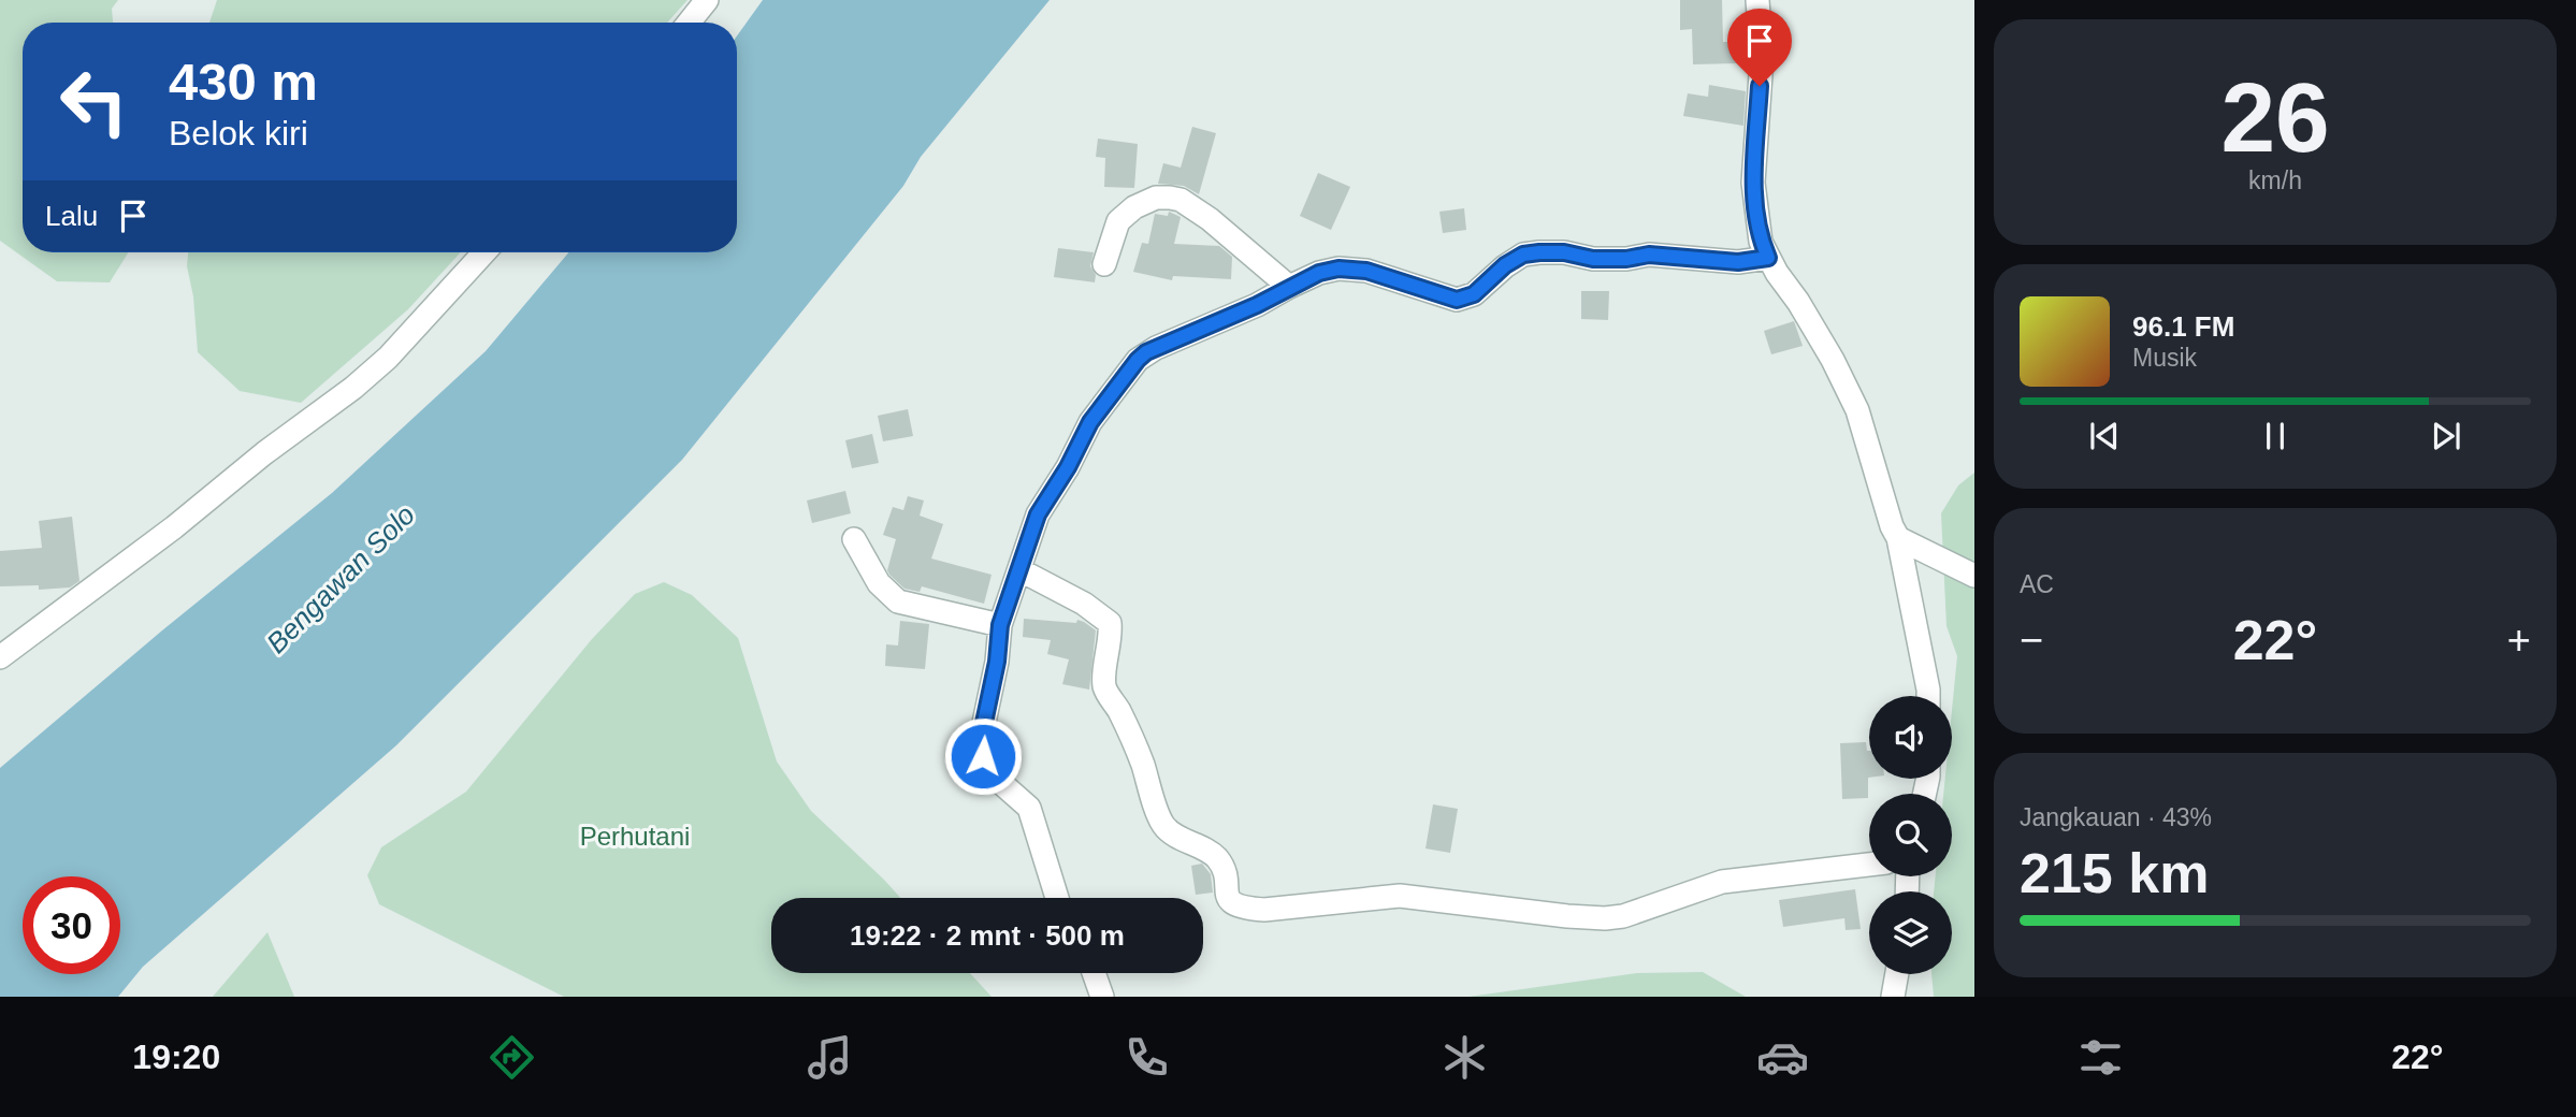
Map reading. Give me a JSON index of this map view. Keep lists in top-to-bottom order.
{
  "water": ["Bengawan Solo"],
  "parks": ["Perhutani"],
  "page": {
    "tile": [
      ["26", "km/h"],
      "AC",
      ["Jangkauan · 43%", "215 km"]
    ],
    "turn": ["430 m", "Belok kiri"],
    "then": "Lalu",
    "song": ["96.1 FM", "Musik"],
    "heat": ["−", "22°", "+"],
    "limit": "30",
    "trip": "19:22 · 2 mnt · 500 m",
    "tabs": ["19:20", "22°"]
  }
}
